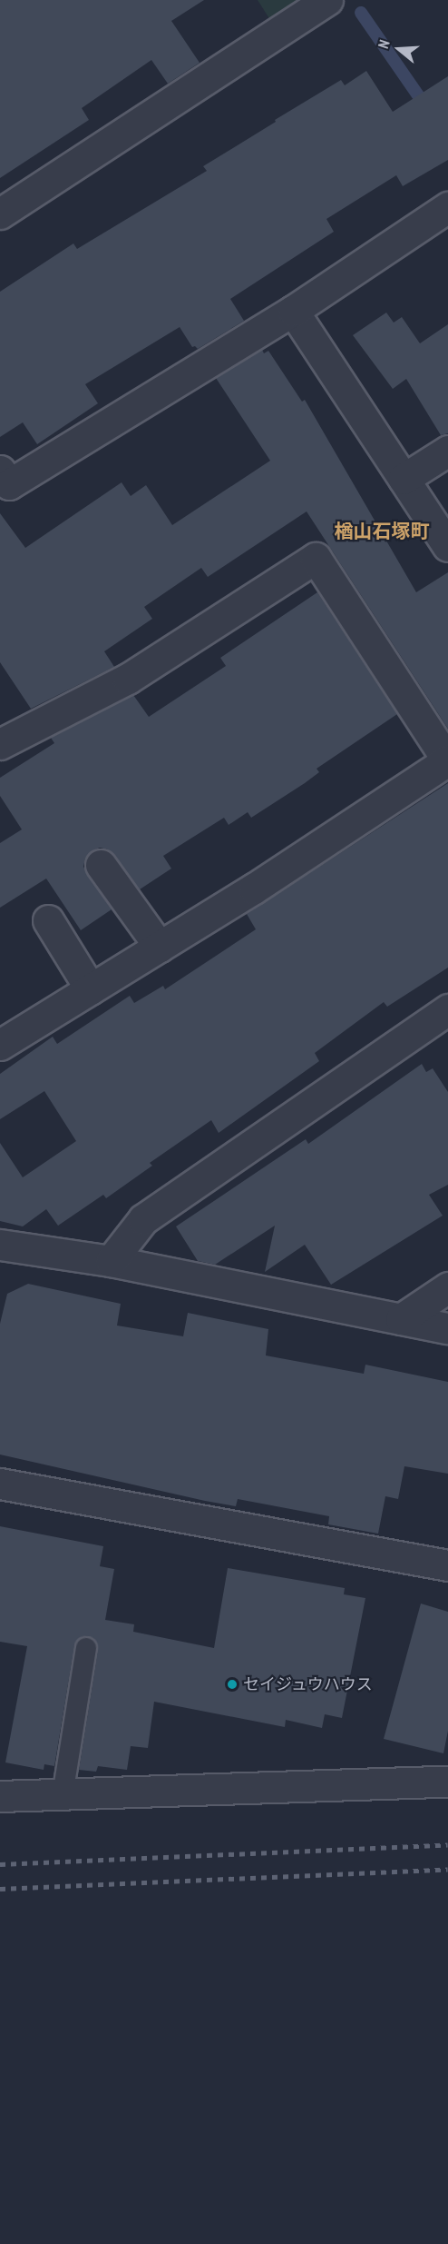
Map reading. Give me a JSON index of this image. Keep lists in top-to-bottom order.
{
  "districts": ["楢山石塚町"],
  "places": ["セイジュウハウス"],
  "north": "left"
}
